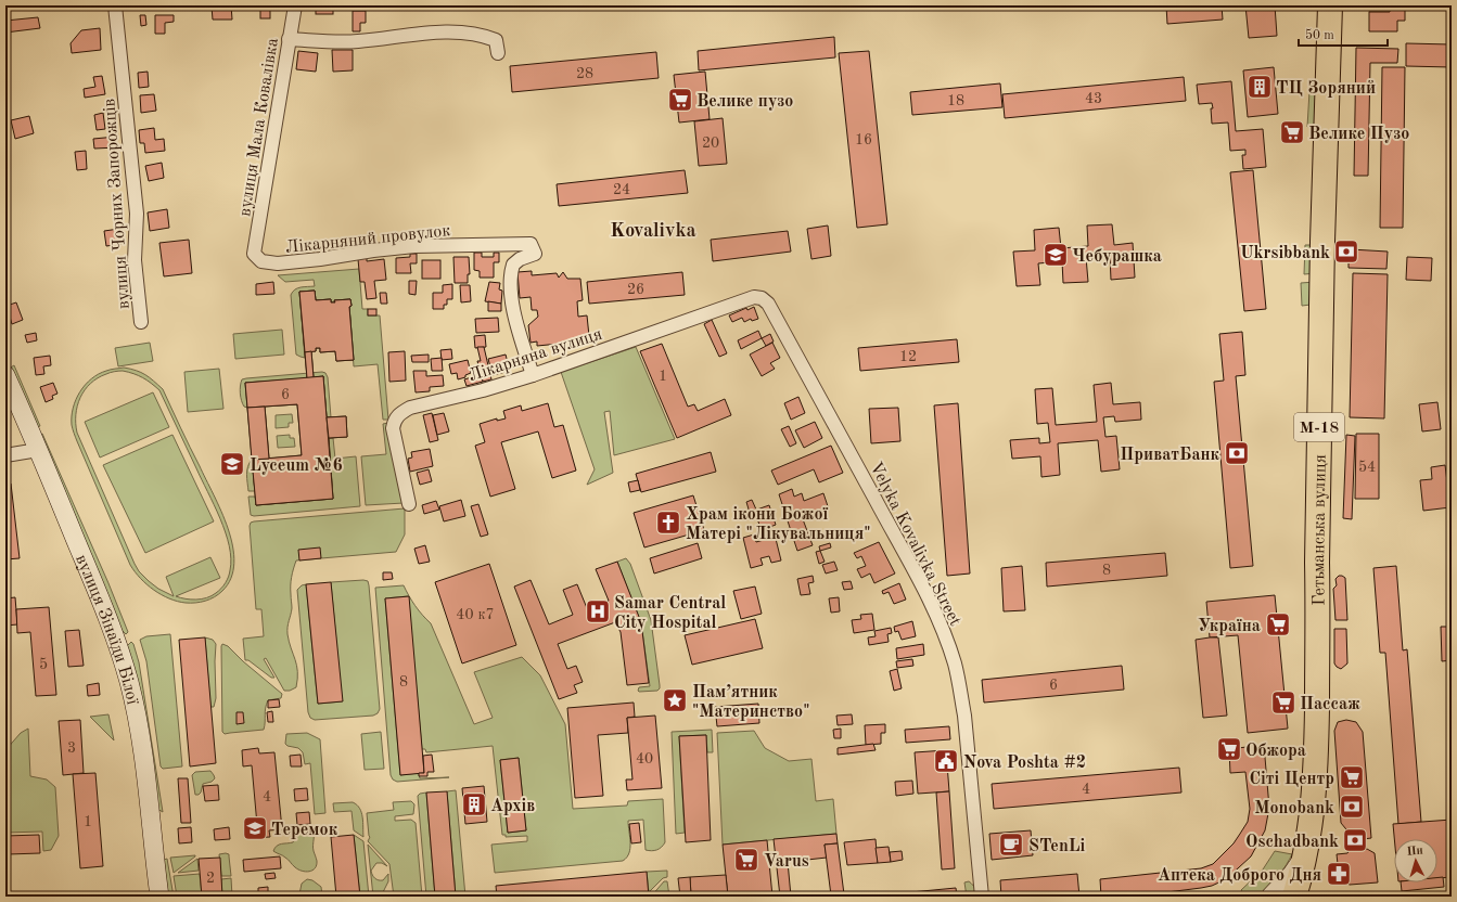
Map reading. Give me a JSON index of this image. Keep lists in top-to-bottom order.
{
  "streets": {
    "highway": ["М-18", "Гетьманська вулиця"],
    "street": [
      "вулиця Мала Ковалівка",
      "вулиця Чорних Запорожців",
      "Лікарняний провулок",
      "Лікарняна вулиця",
      "Velyka Kovalivka Street",
      "вулиця Зінаїди Білої"
    ]
  },
  "crossings": [
    ["вулиця Мала Ковалівка", "Лікарняний провулок"],
    ["Лікарняний провулок", "Лікарняна вулиця"],
    ["Лікарняна вулиця", "Velyka Kovalivka Street"]
  ],
  "districts": ["Kovalivka"],
  "places": {
    "building": ["ТЦ Зоряний", "Архів"],
    "supermarket": [
      "Велике пузо",
      "Велике Пузо",
      "Україна",
      "Пассаж",
      "Обжора",
      "Сіті Центр",
      "Varus"
    ],
    "bank": [
      "Ukrsibbank",
      "ПриватБанк",
      "Monobank",
      "Oschadbank"
    ],
    "school or university": ["Чебурашка", "Lyceum №6", "Теремок"],
    "church": ["Храм ікони Божої Матері \"Лікувальниця\""],
    "hospital": ["Samar Central City Hospital"],
    "place": ["Пам’ятник \"Материнство\""],
    "public building": ["Nova Poshta #2"],
    "cafe": ["STenLi"],
    "pharmacy": ["Аптека Доброго Дня"]
  },
  "house_numbers": [
    "28",
    "43",
    "18",
    "16",
    "20",
    "24",
    "26",
    "12",
    "1",
    "6",
    "54",
    "8",
    "40 к7",
    "5",
    "8",
    "6",
    "3",
    "40",
    "4",
    "4",
    "1",
    "2"
  ],
  "scale_bar": "50 m",
  "north": "top"
}
